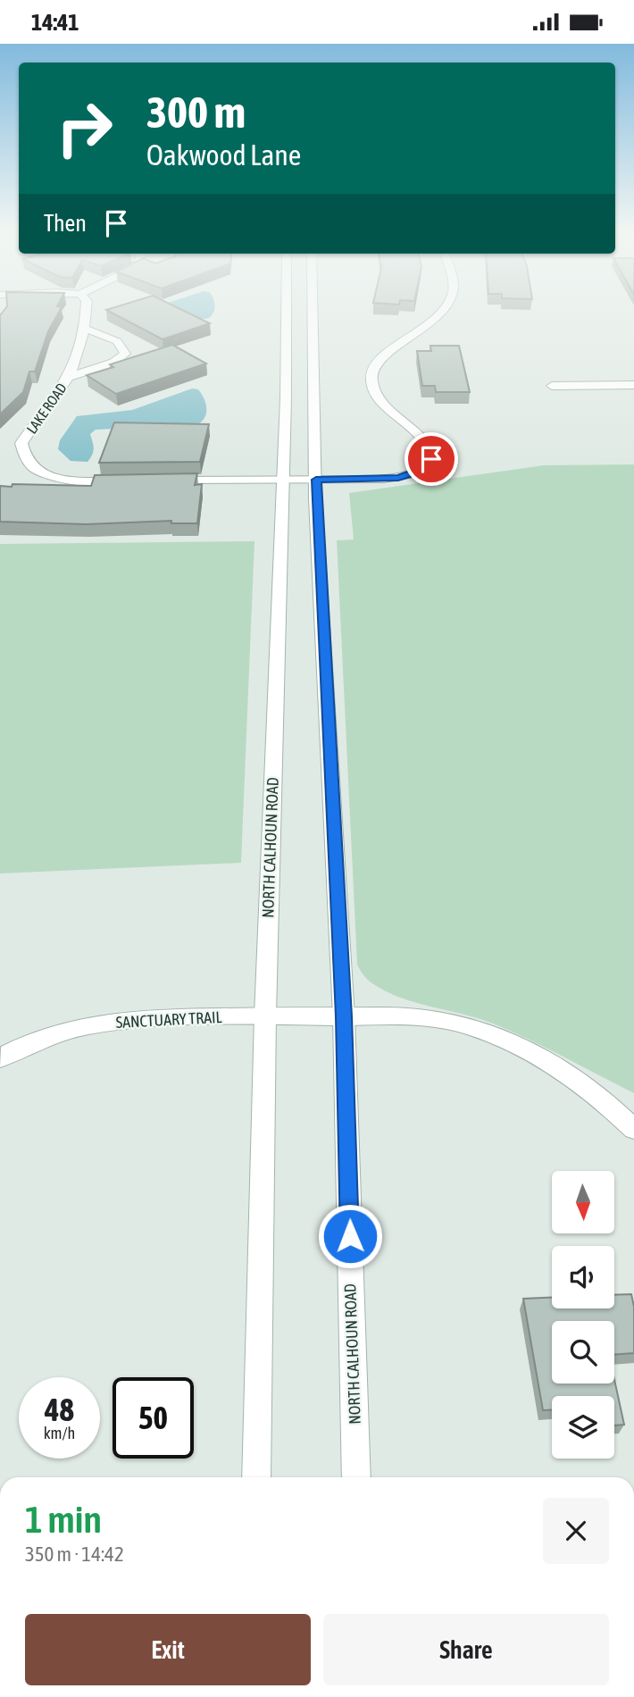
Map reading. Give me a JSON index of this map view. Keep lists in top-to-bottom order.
{
  "streets": {
    "main road": ["LAKE ROAD", "NORTH CALHOUN ROAD", "SANCTUARY TRAIL"]
  },
  "crossings": [
    ["NORTH CALHOUN ROAD", "SANCTUARY TRAIL"]
  ],
  "north": "bottom",
  "page": {
    "status": "14:41",
    "turn": ["300 m", "Oakwood Lane"],
    "then": "Then",
    "speed": "48 km/h",
    "limit": "50",
    "heading": ["1 min", "350 m · 14:42"],
    "buttons": ["Exit", "Share"]
  }
}
